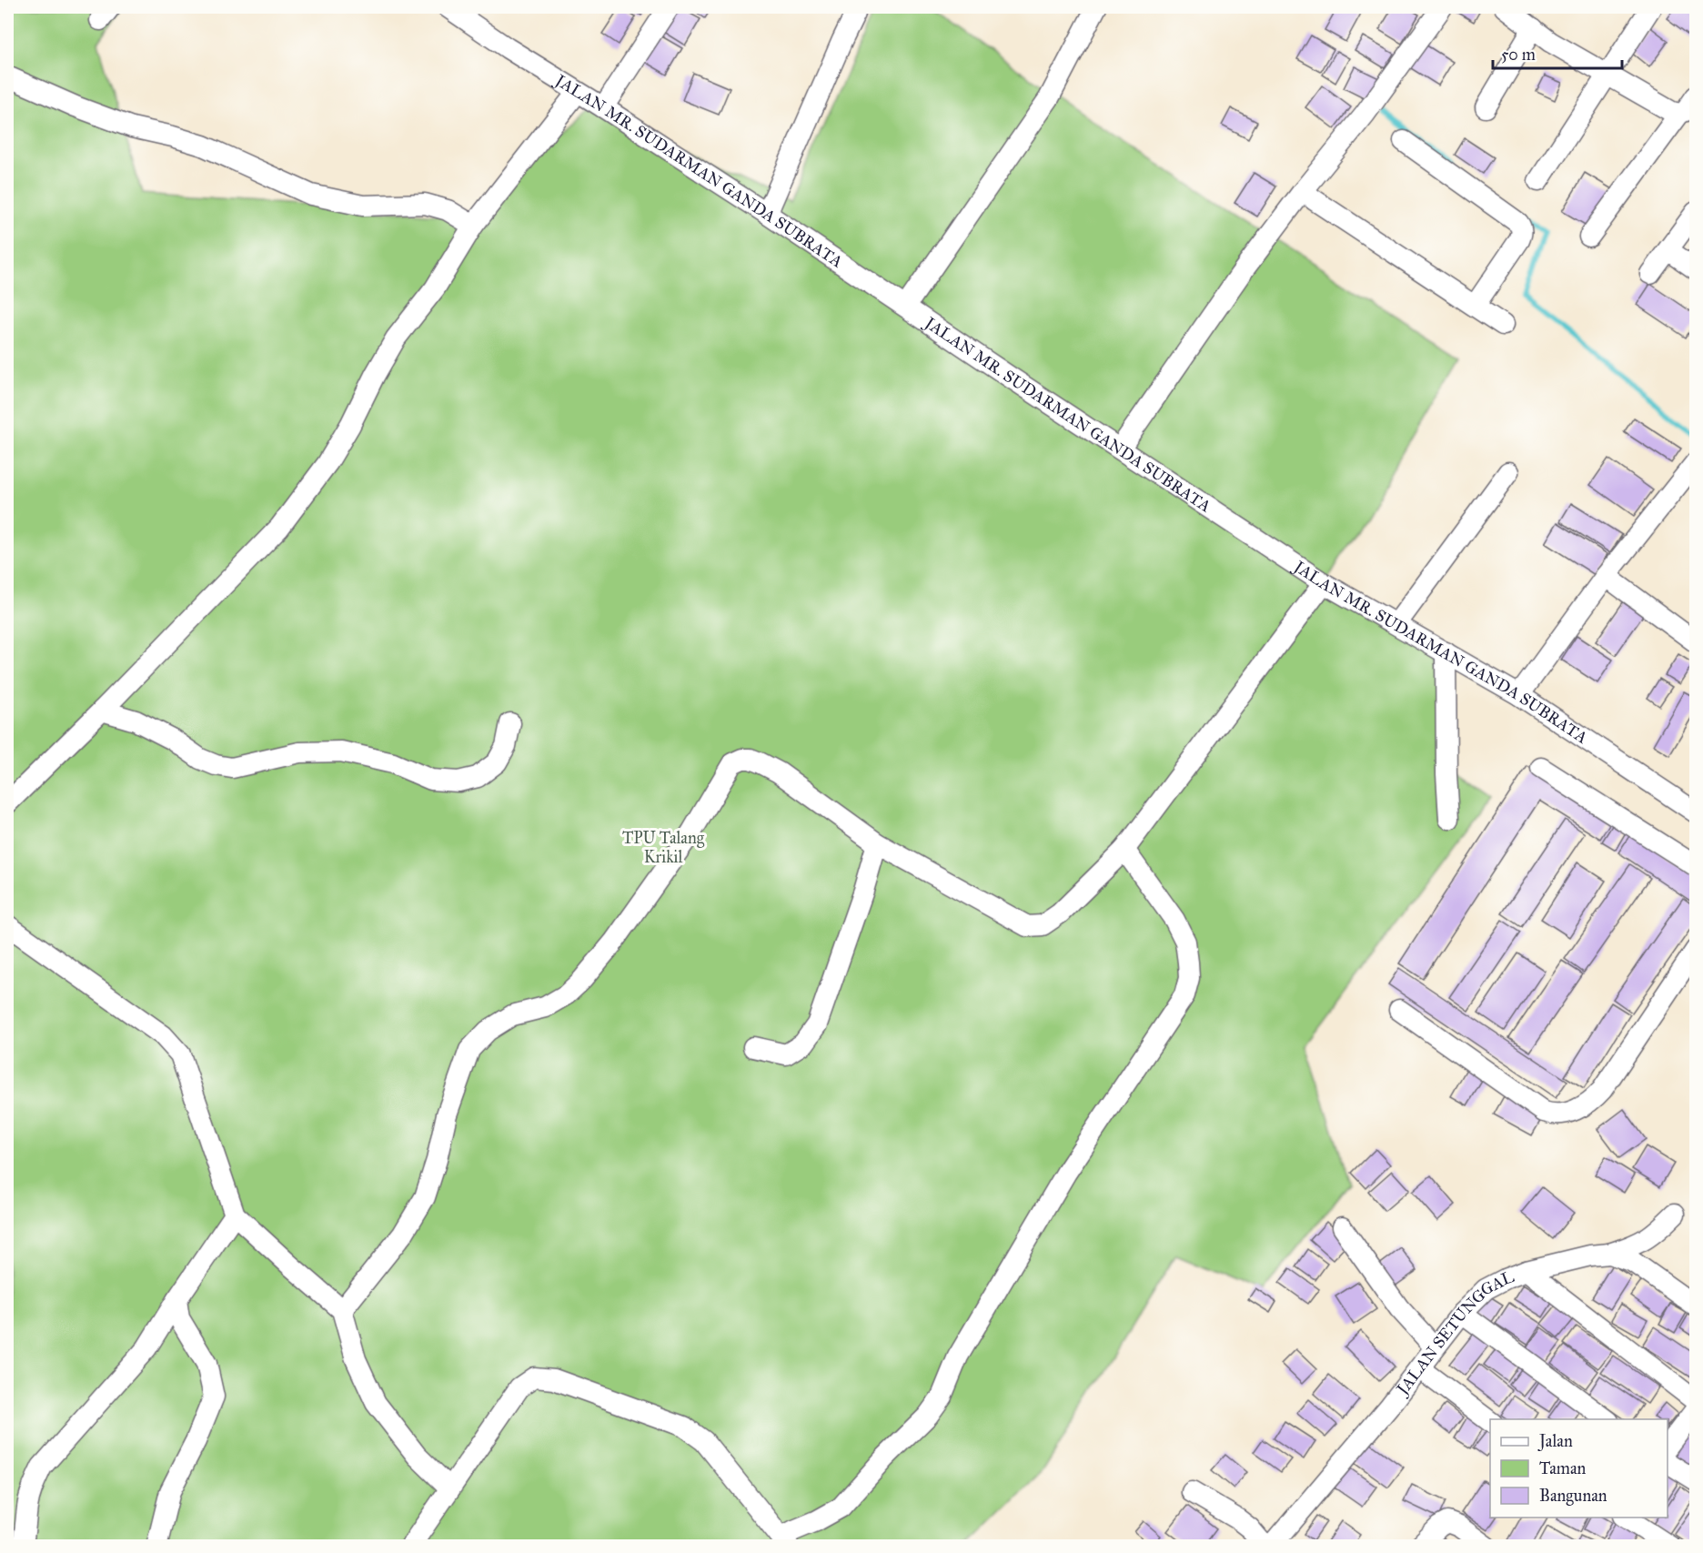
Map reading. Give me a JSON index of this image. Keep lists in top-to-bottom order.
{
  "streets": {
    "street": ["JALAN MR. SUDARMAN GANDA SUBRATA", "JALAN SETUNGGAL"]
  },
  "parks": ["TPU Talang Krikil"],
  "legend": ["Jalan", "Taman", "Bangunan"],
  "scale_bar": "50 m"
}
